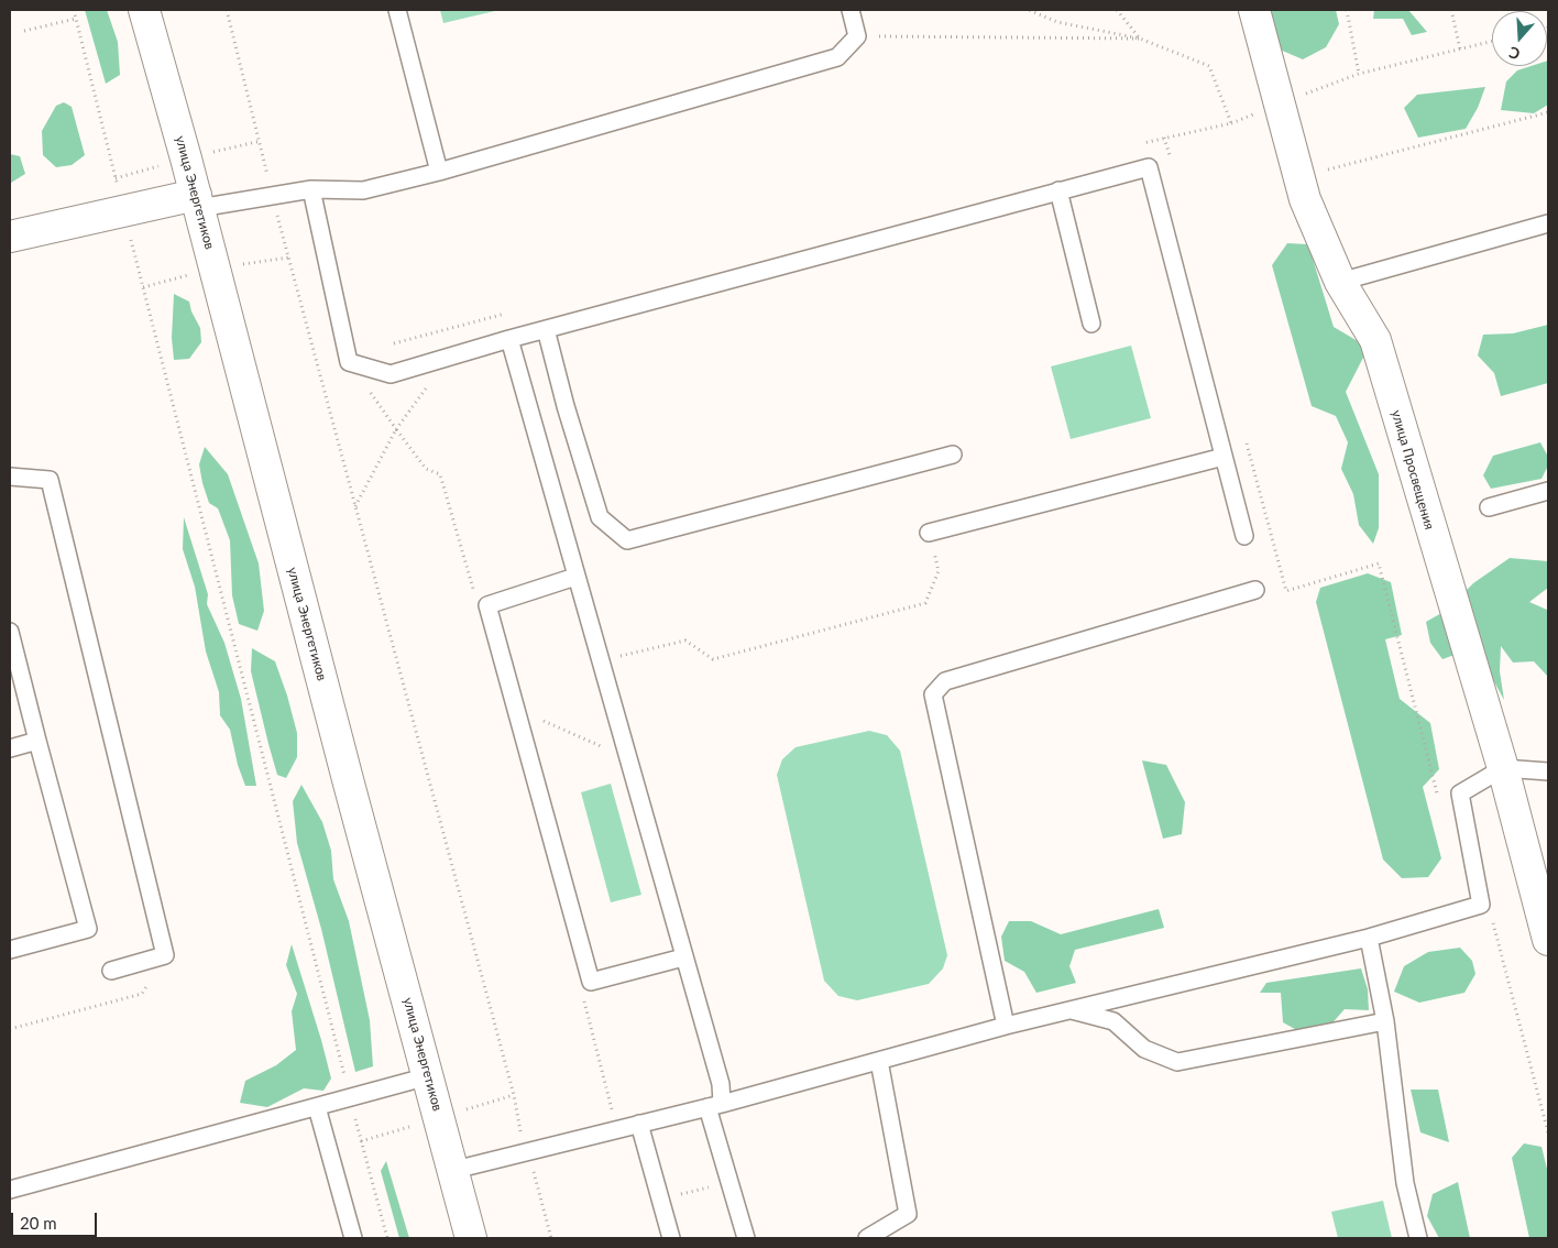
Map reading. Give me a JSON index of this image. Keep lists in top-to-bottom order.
{
  "streets": {
    "main road": ["улица Энергетиков", "улица Просвещения"]
  },
  "scale_bar": "20 m",
  "north": "bottom"
}
